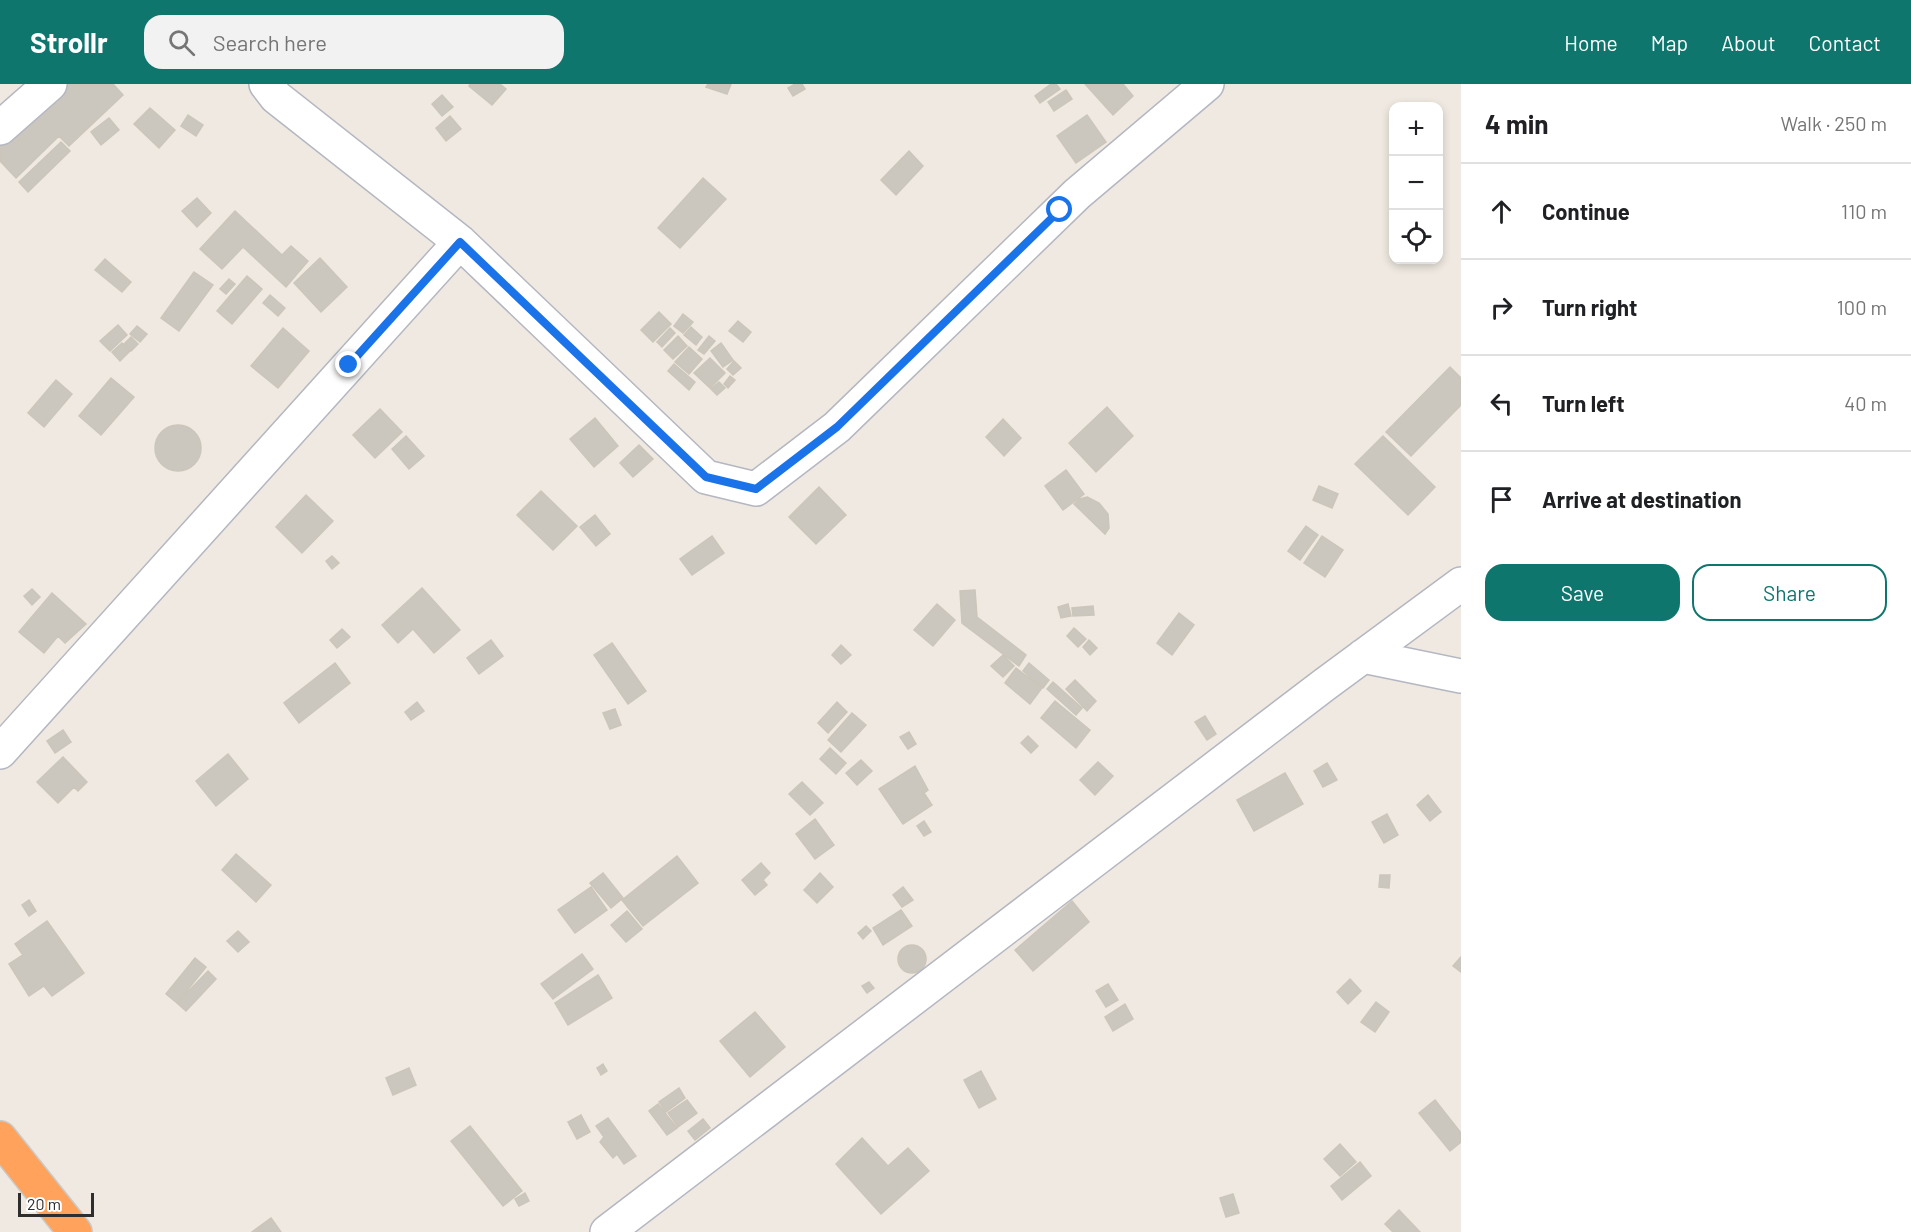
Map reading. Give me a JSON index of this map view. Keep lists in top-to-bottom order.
{
  "scale_bar": "20 m",
  "page": {
    "header": "Strollr",
    "search": "Search here",
    "nav": [
      "Home",
      "Map",
      "About",
      "Contact"
    ],
    "heading": ["4 min", "Walk · 250 m"],
    "map_buttons": ["+", "−"],
    "list": [
      ["Continue", "110 m"],
      ["Turn right", "100 m"],
      ["Turn left", "40 m"],
      "Arrive at destination"
    ],
    "buttons": ["Save", "Share"],
    "scale": "20 m"
  }
}
